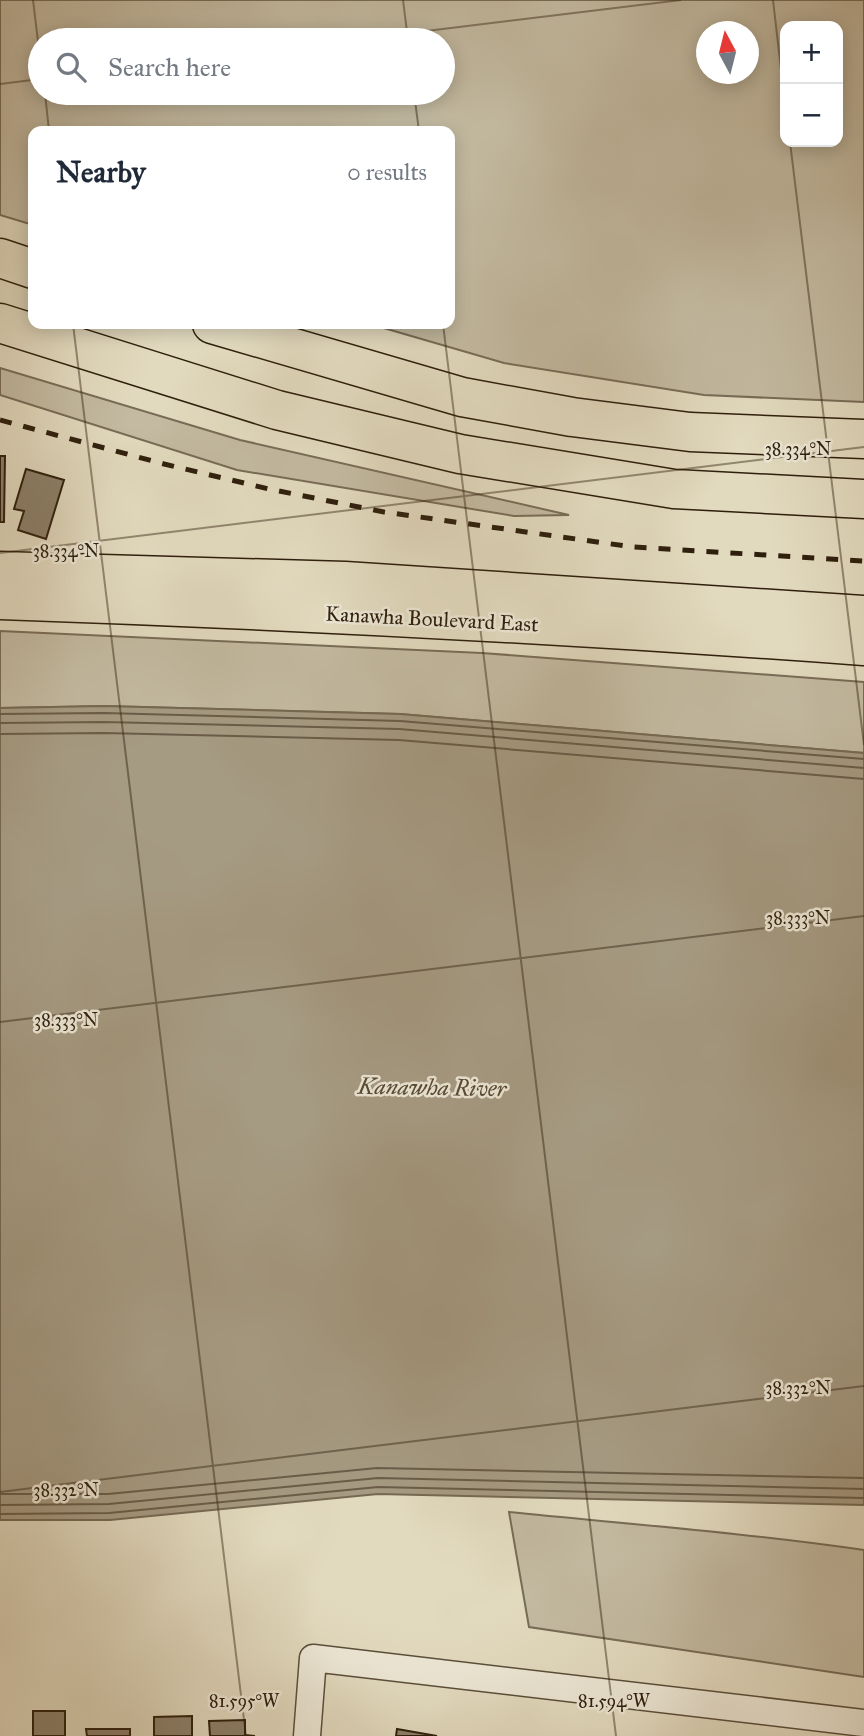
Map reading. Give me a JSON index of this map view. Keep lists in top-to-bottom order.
{
  "streets": {
    "main road": ["Kanawha Boulevard East"]
  },
  "water": ["Kanawha River"],
  "north": "top",
  "page": {
    "map_buttons": ["+", "−"],
    "search": "Search here",
    "heading": ["Nearby", "0 results"]
  },
  "coordinates": [
    "38.334°N",
    "38.333°N",
    "38.332°N",
    "81.595°W",
    "81.594°W"
  ]
}
